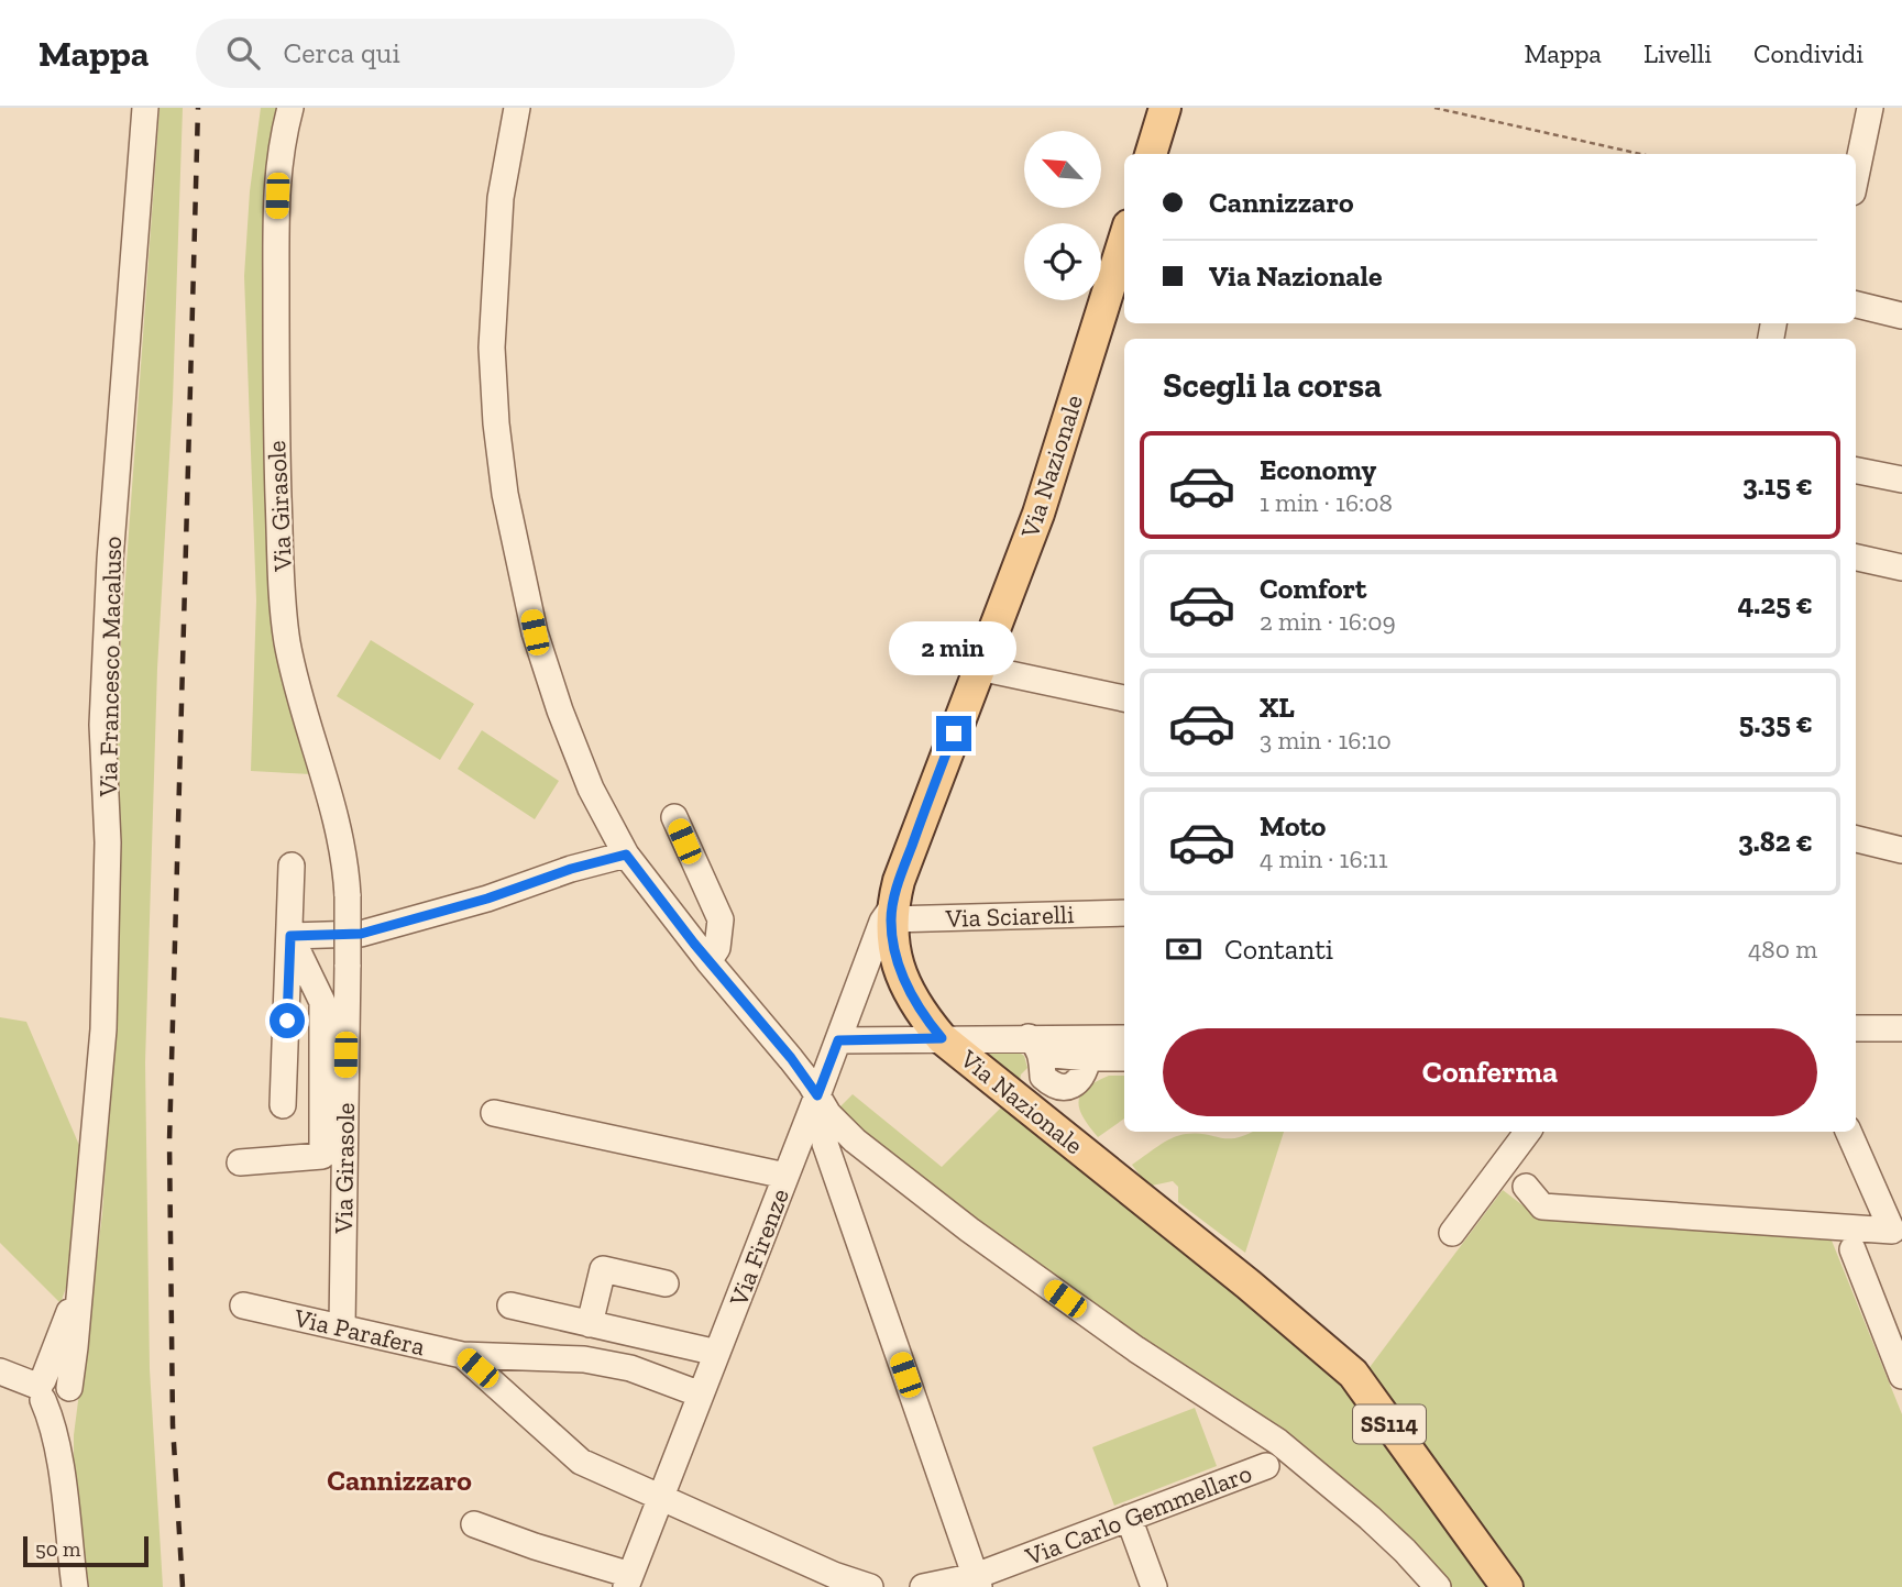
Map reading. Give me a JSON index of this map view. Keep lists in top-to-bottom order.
{
  "streets": {
    "main road": ["Via Nazionale", "SS114"],
    "street": [
      "Via Girasole",
      "Via Francesco Macaluso",
      "Via Sciarelli",
      "Via Firenze",
      "Via Parafera",
      "Via Carlo Gemmellaro"
    ]
  },
  "crossings": [
    ["Via Nazionale", "Via Sciarelli"],
    ["Via Nazionale", "Via Firenze"],
    ["Via Girasole", "Via Parafera"],
    ["Via Sciarelli", "Via Firenze"],
    ["Via Firenze", "Via Parafera"]
  ],
  "districts": ["Cannizzaro"],
  "scale_bar": "50 m",
  "north": "top left",
  "page": {
    "header": "Mappa",
    "search": "Cerca qui",
    "nav": ["Mappa", "Livelli", "Condividi"],
    "banner": ["Cannizzaro", "Via Nazionale"],
    "heading": "Scegli la corsa",
    "list": [
      {
        "name": "Economy",
        "note": "1 min · 16:08",
        "value": "3.15 €"
      },
      {
        "name": "Comfort",
        "note": "2 min · 16:09",
        "value": "4.25 €"
      },
      {
        "name": "XL",
        "note": "3 min · 16:10",
        "value": "5.35 €"
      },
      {
        "name": "Moto",
        "note": "4 min · 16:11",
        "value": "3.82 €"
      }
    ],
    "bubble": "2 min",
    "pay": ["Contanti", "480 m"],
    "buttons": "Conferma",
    "scale": "50 m"
  }
}
